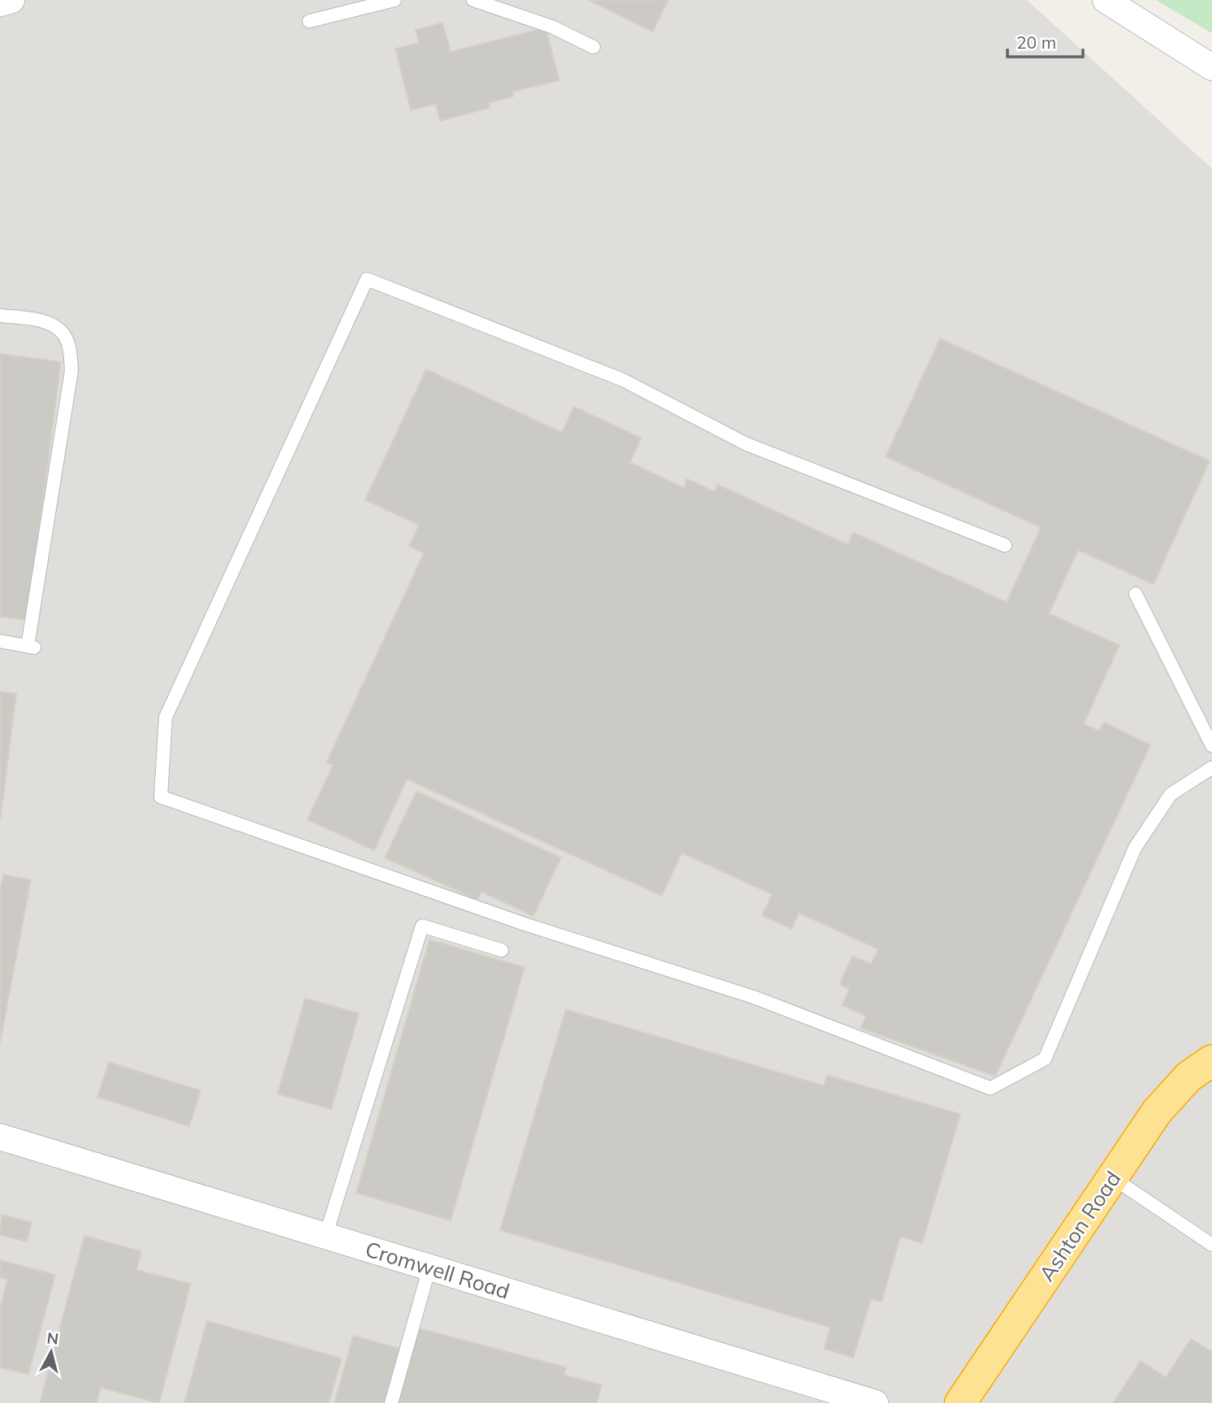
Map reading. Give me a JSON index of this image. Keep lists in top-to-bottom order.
{
  "streets": {
    "highway": ["Ashton Road"],
    "street": ["Cromwell Road"]
  },
  "scale_bar": "20 m",
  "north": "top"
}
